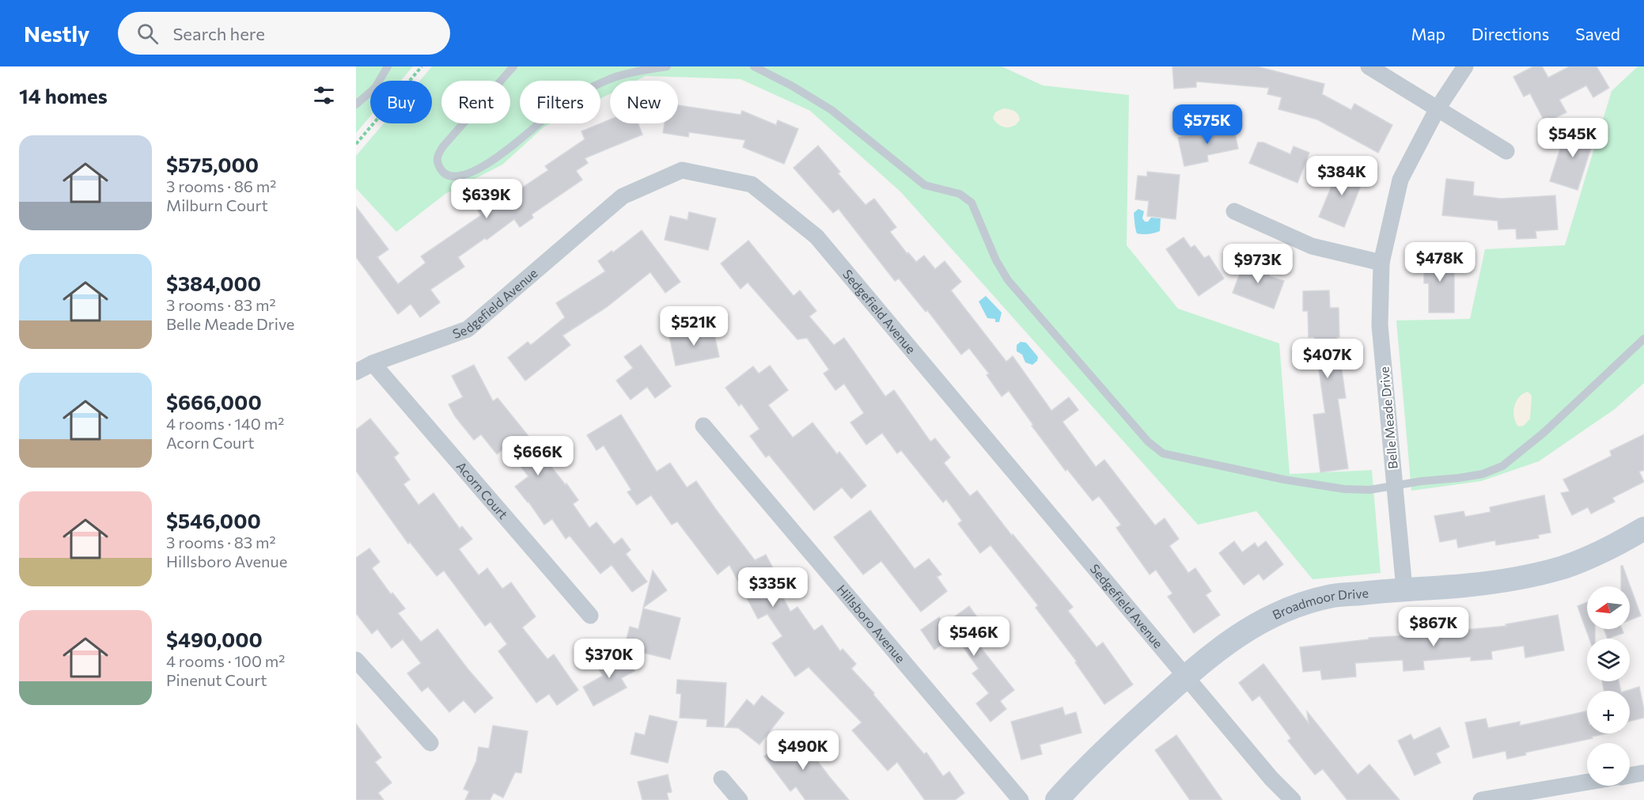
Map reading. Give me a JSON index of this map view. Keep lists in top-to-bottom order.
{
  "streets": {
    "street": [
      "Sedgefield Avenue",
      "Belle Meade Drive",
      "Acorn Court",
      "Broadmoor Drive",
      "Hillsboro Avenue"
    ]
  },
  "crossings": [
    ["Sedgefield Avenue", "Acorn Court"],
    ["Sedgefield Avenue", "Broadmoor Drive"],
    ["Belle Meade Drive", "Broadmoor Drive"]
  ],
  "north": "left",
  "page": {
    "header": "Nestly",
    "search": "Search here",
    "nav": ["Map", "Directions", "Saved"],
    "heading": "14 homes",
    "chip": [
      "Buy",
      "Rent",
      "Filters",
      "New"
    ],
    "price": [
      "$575K",
      "$545K",
      "$384K",
      "$639K",
      "$478K",
      "$973K",
      "$521K",
      "$407K",
      "$666K",
      "$335K",
      "$867K",
      "$546K",
      "$370K",
      "$490K"
    ],
    "list": [
      {
        "name": "$575,000",
        "note": "3 rooms · 86 m² · Milburn Court"
      },
      {
        "name": "$384,000",
        "note": "3 rooms · 83 m² · Belle Meade Drive"
      },
      {
        "name": "$666,000",
        "note": "4 rooms · 140 m² · Acorn Court"
      },
      {
        "name": "$546,000",
        "note": "3 rooms · 83 m² · Hillsboro Avenue"
      },
      {
        "name": "$490,000",
        "note": "4 rooms · 100 m² · Pinenut Court"
      }
    ],
    "map_buttons": ["+", "−"]
  }
}
